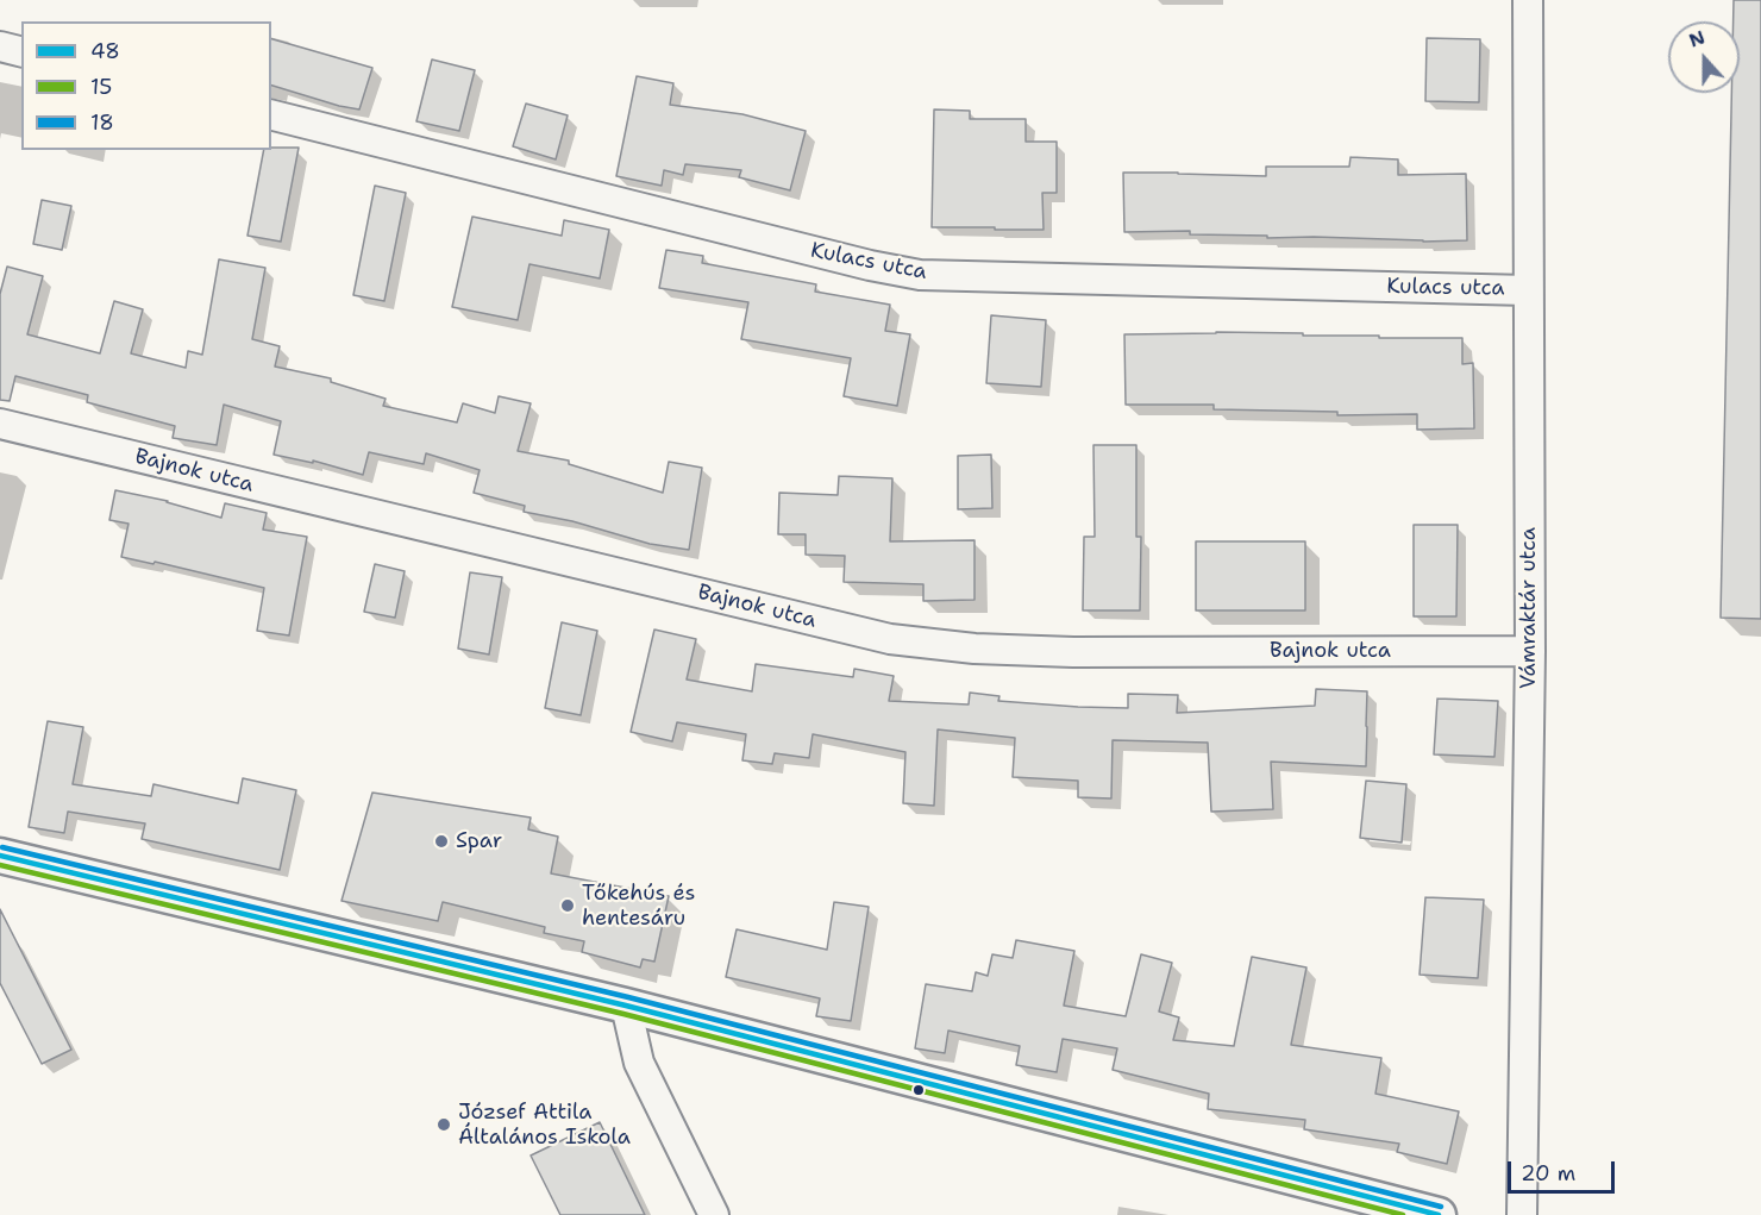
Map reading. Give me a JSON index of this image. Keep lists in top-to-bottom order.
{
  "streets": {
    "street": ["Kulacs utca", "Bajnok utca", "Vámraktár utca"]
  },
  "crossings": [
    ["Kulacs utca", "Vámraktár utca"],
    ["Bajnok utca", "Vámraktár utca"]
  ],
  "places": ["Spar", "Tőkehús és hentesáru", "József Attila Általános Iskola"],
  "lines": ["transit line 18", "transit line 48", "transit line 15"],
  "legend": ["48", "15", "18"],
  "scale_bar": "20 m",
  "north": "top"
}
